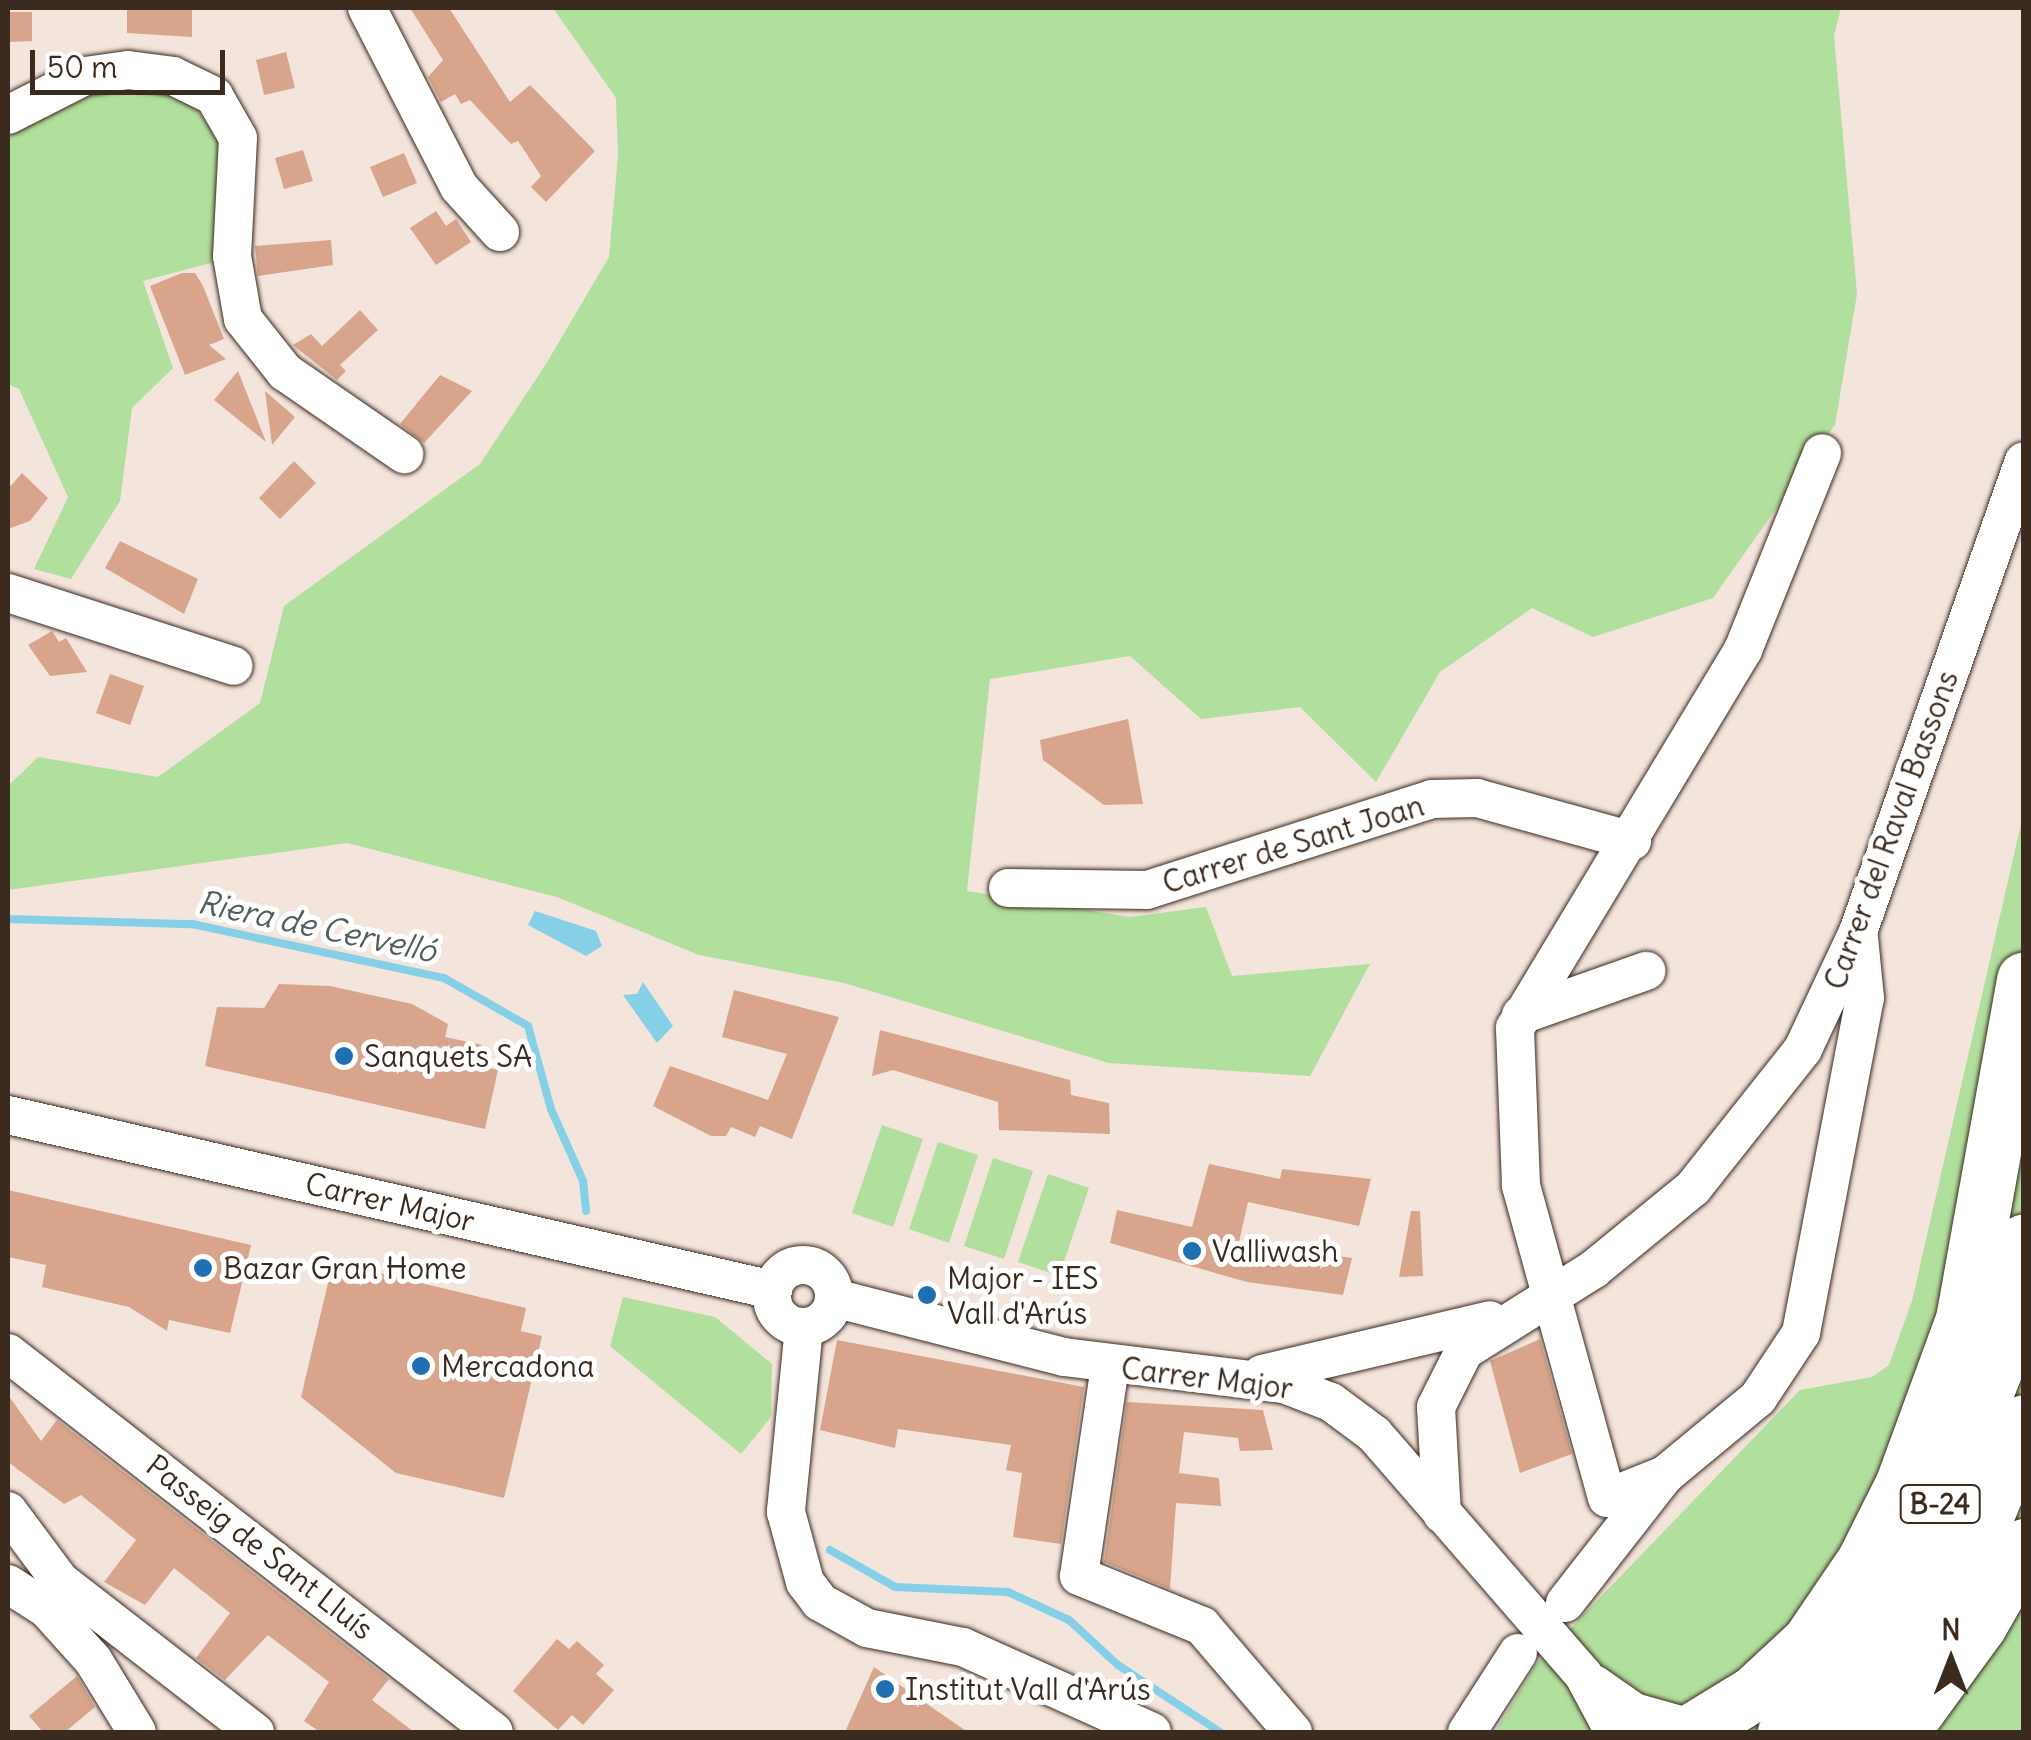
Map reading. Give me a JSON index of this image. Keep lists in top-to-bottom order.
{
  "streets": {
    "highway": ["B-24"],
    "street": [
      "Carrer del Raval Bassons",
      "Carrer de Sant Joan",
      "Carrer Major",
      "Passeig de Sant Lluís"
    ]
  },
  "water": ["Riera de Cervelló"],
  "places": [
    "Sanquets SA",
    "Valliwash",
    "Bazar Gran Home",
    "Major - IES Vall d'Arús",
    "Mercadona",
    "Institut Vall d'Arús"
  ],
  "scale_bar": "50 m",
  "north": "top"
}
